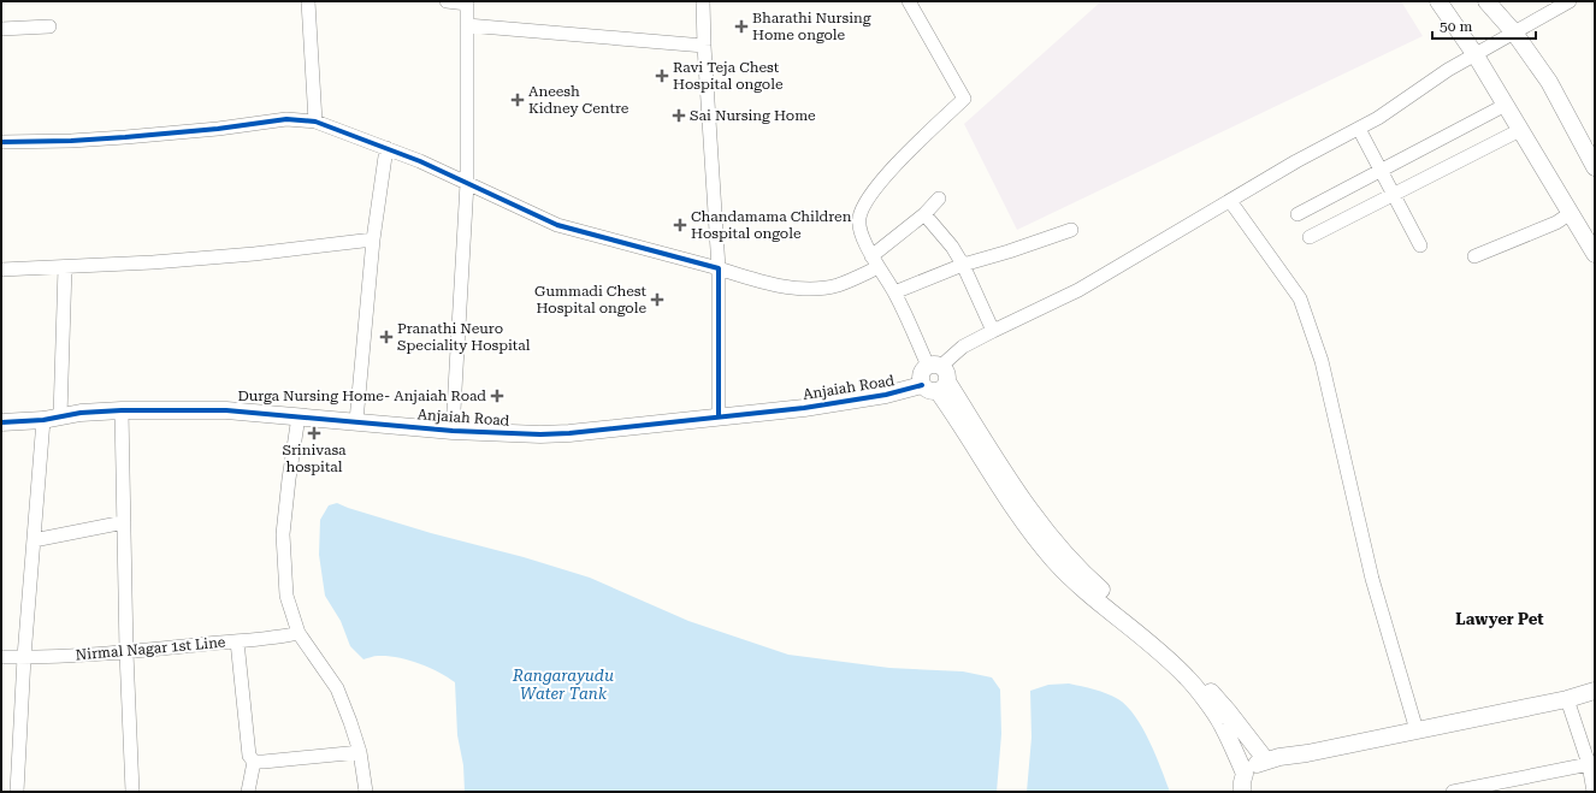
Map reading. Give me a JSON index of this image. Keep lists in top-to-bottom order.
{
  "streets": {
    "street": ["Anjaiah Road", "Nirmal Nagar 1st Line"]
  },
  "districts": ["Lawyer Pet"],
  "water": ["Rangarayudu Water Tank"],
  "places": {
    "health": [
      "Bharathi Nursing Home ongole",
      "Ravi Teja Chest Hospital ongole",
      "Aneesh Kidney Centre",
      "Sai Nursing Home",
      "Chandamama Children Hospital ongole",
      "Gummadi Chest Hospital ongole",
      "Pranathi Neuro Speciality Hospital",
      "Durga Nursing Home- Anjaiah Road",
      "Srinivasa hospital"
    ]
  },
  "scale_bar": "50 m"
}
